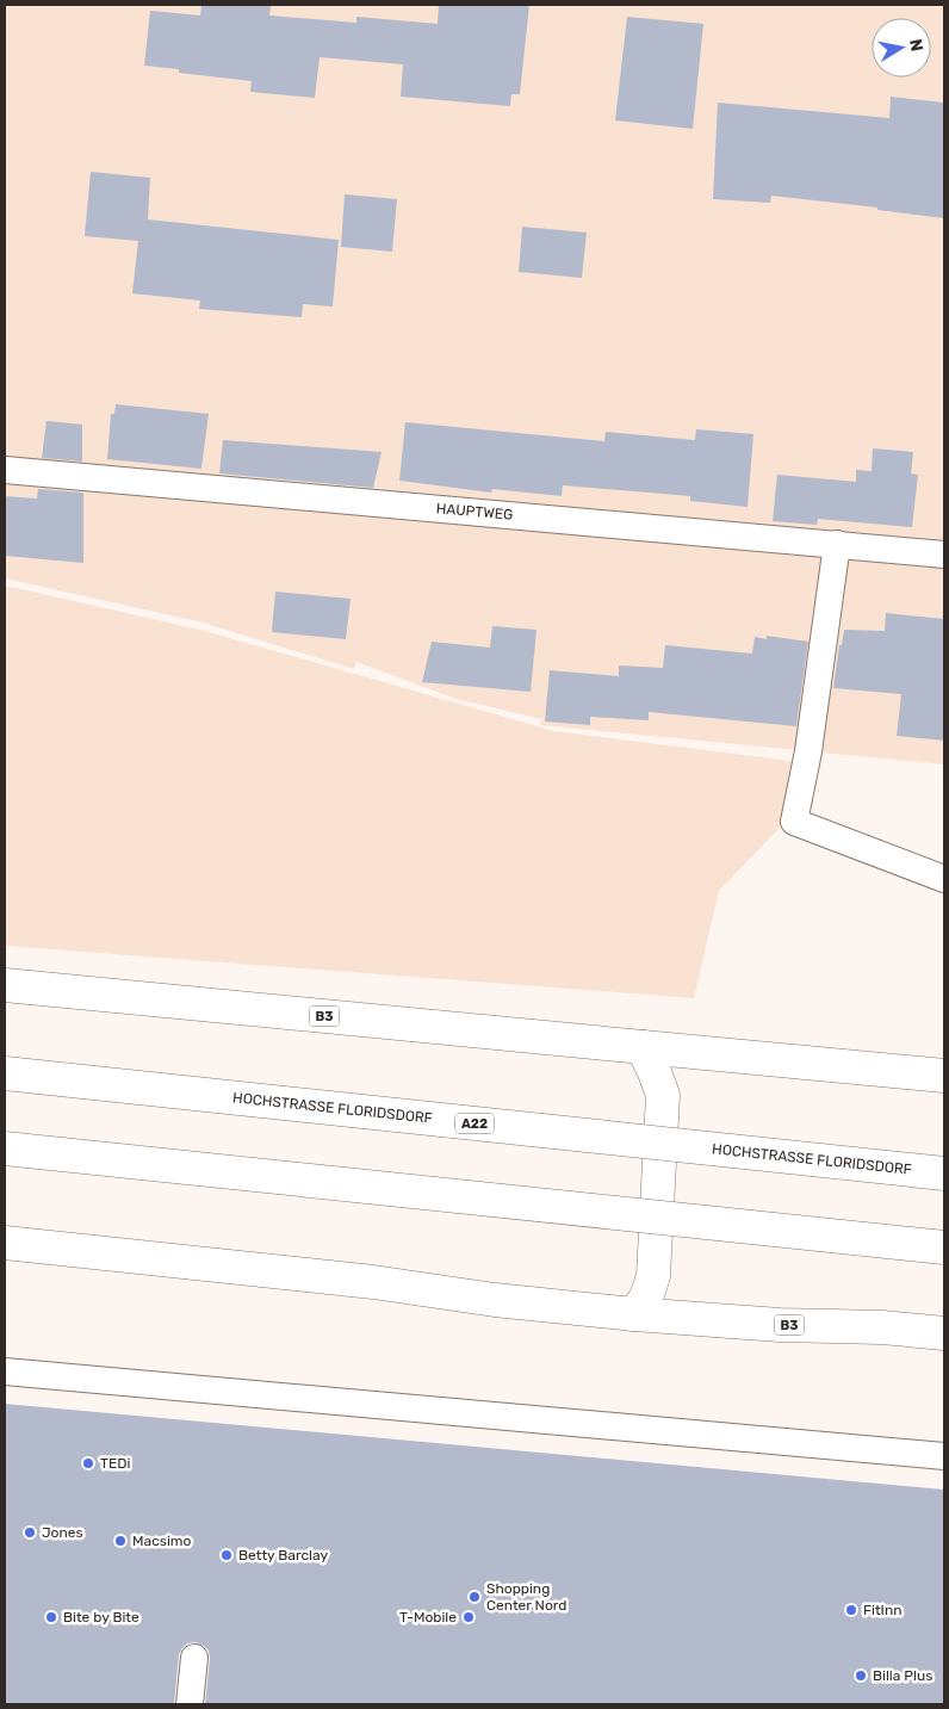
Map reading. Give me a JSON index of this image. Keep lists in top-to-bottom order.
{
  "streets": {
    "main road": ["B3", "HOCHSTRASSE FLORIDSDORF", "A22"],
    "lane": ["HAUPTWEG"]
  },
  "places": [
    "TEDi",
    "Jones",
    "Macsimo",
    "Betty Barclay",
    "Shopping Center Nord",
    "FitInn",
    "Bite by Bite",
    "T-Mobile",
    "Billa Plus"
  ],
  "north": "right"
}
